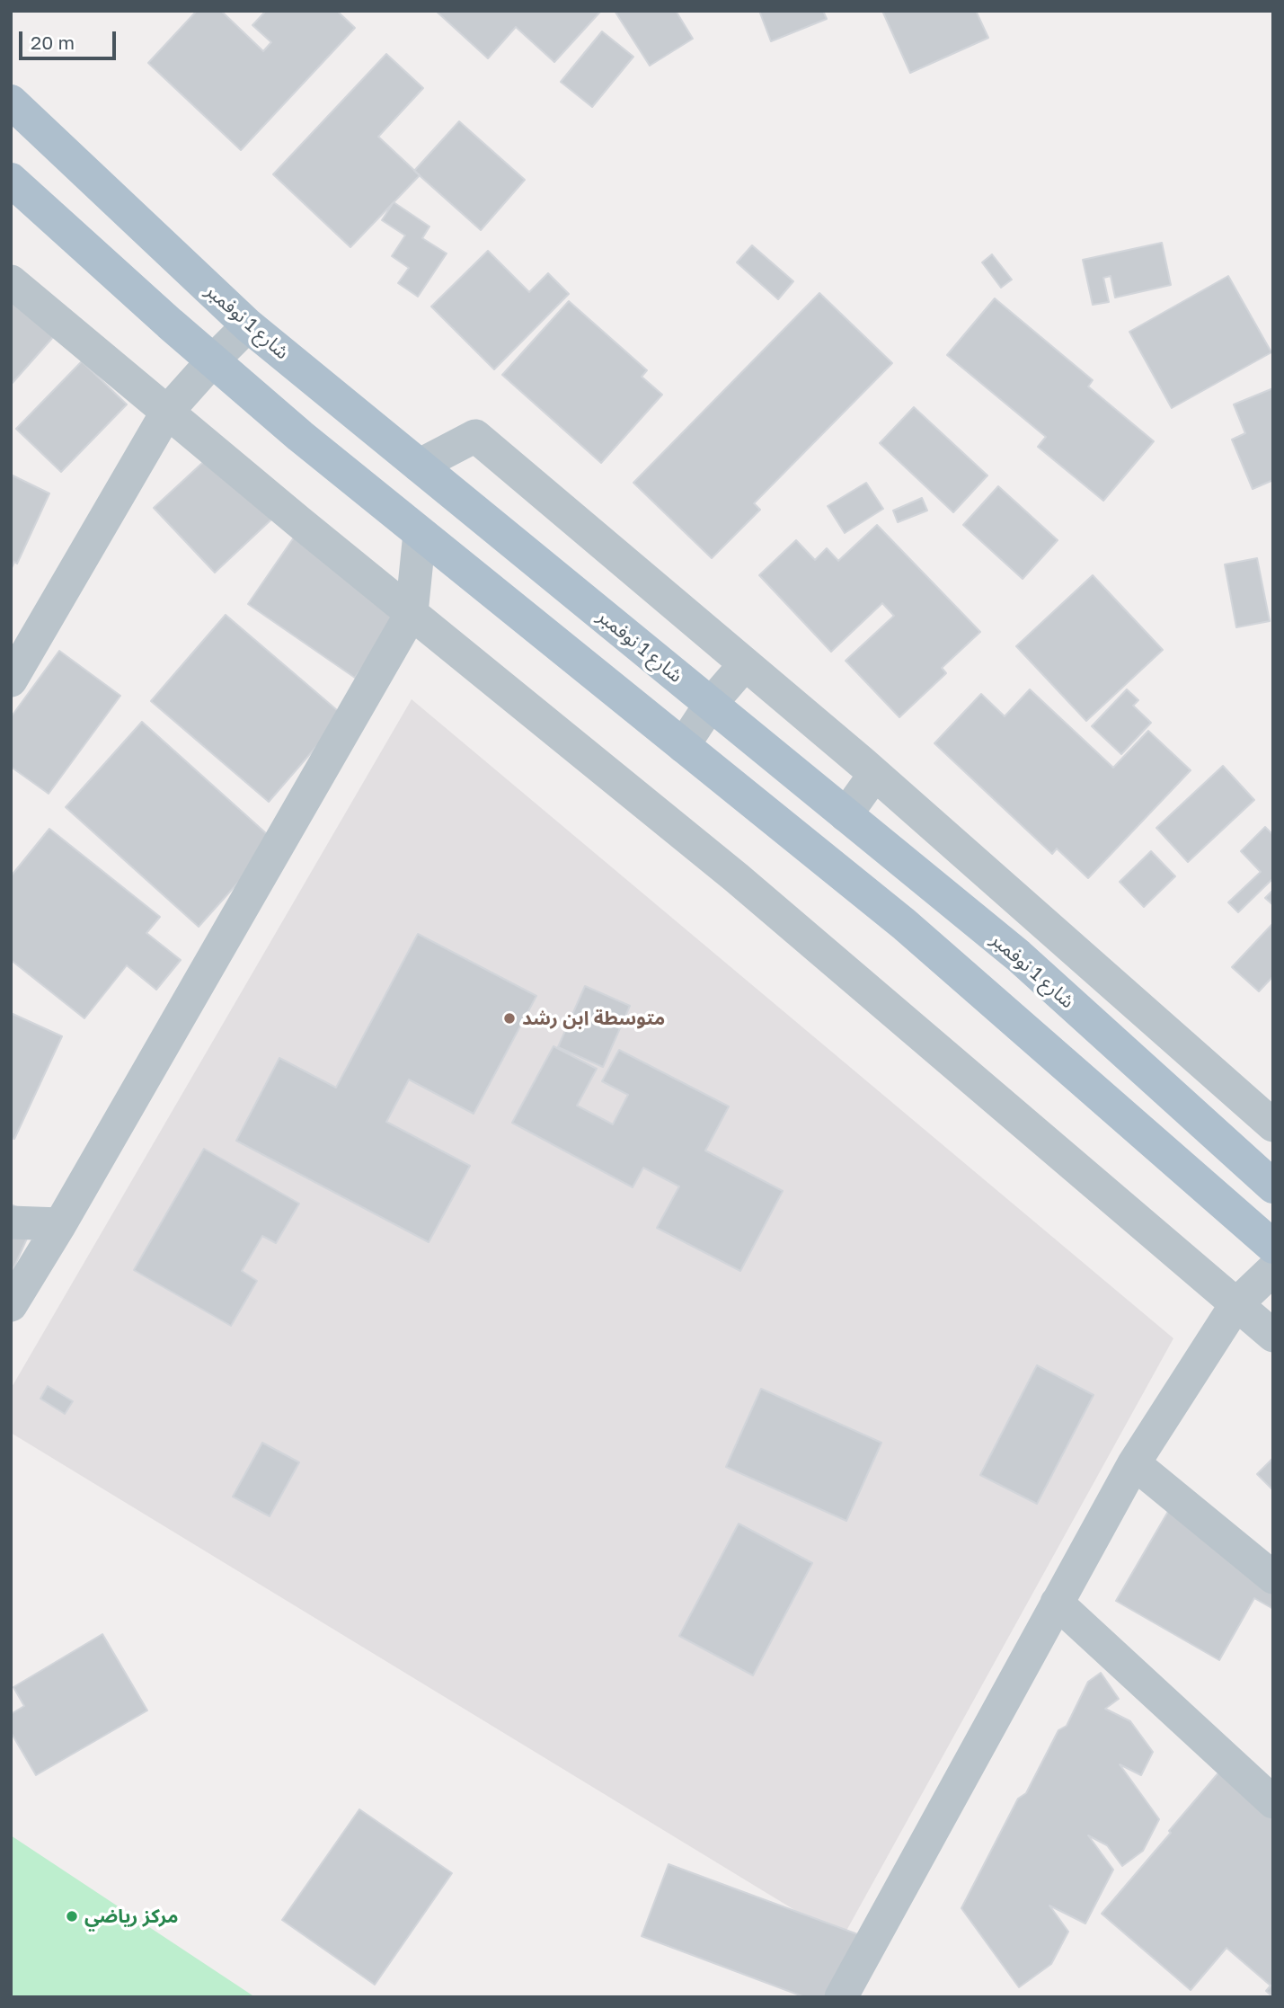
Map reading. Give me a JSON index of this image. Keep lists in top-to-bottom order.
{
  "streets": {
    "main road": ["شارع 1 نوفمبر"]
  },
  "places": ["متوسطة ابن رشد", "مركز رياضي"],
  "scale_bar": "20 m"
}
